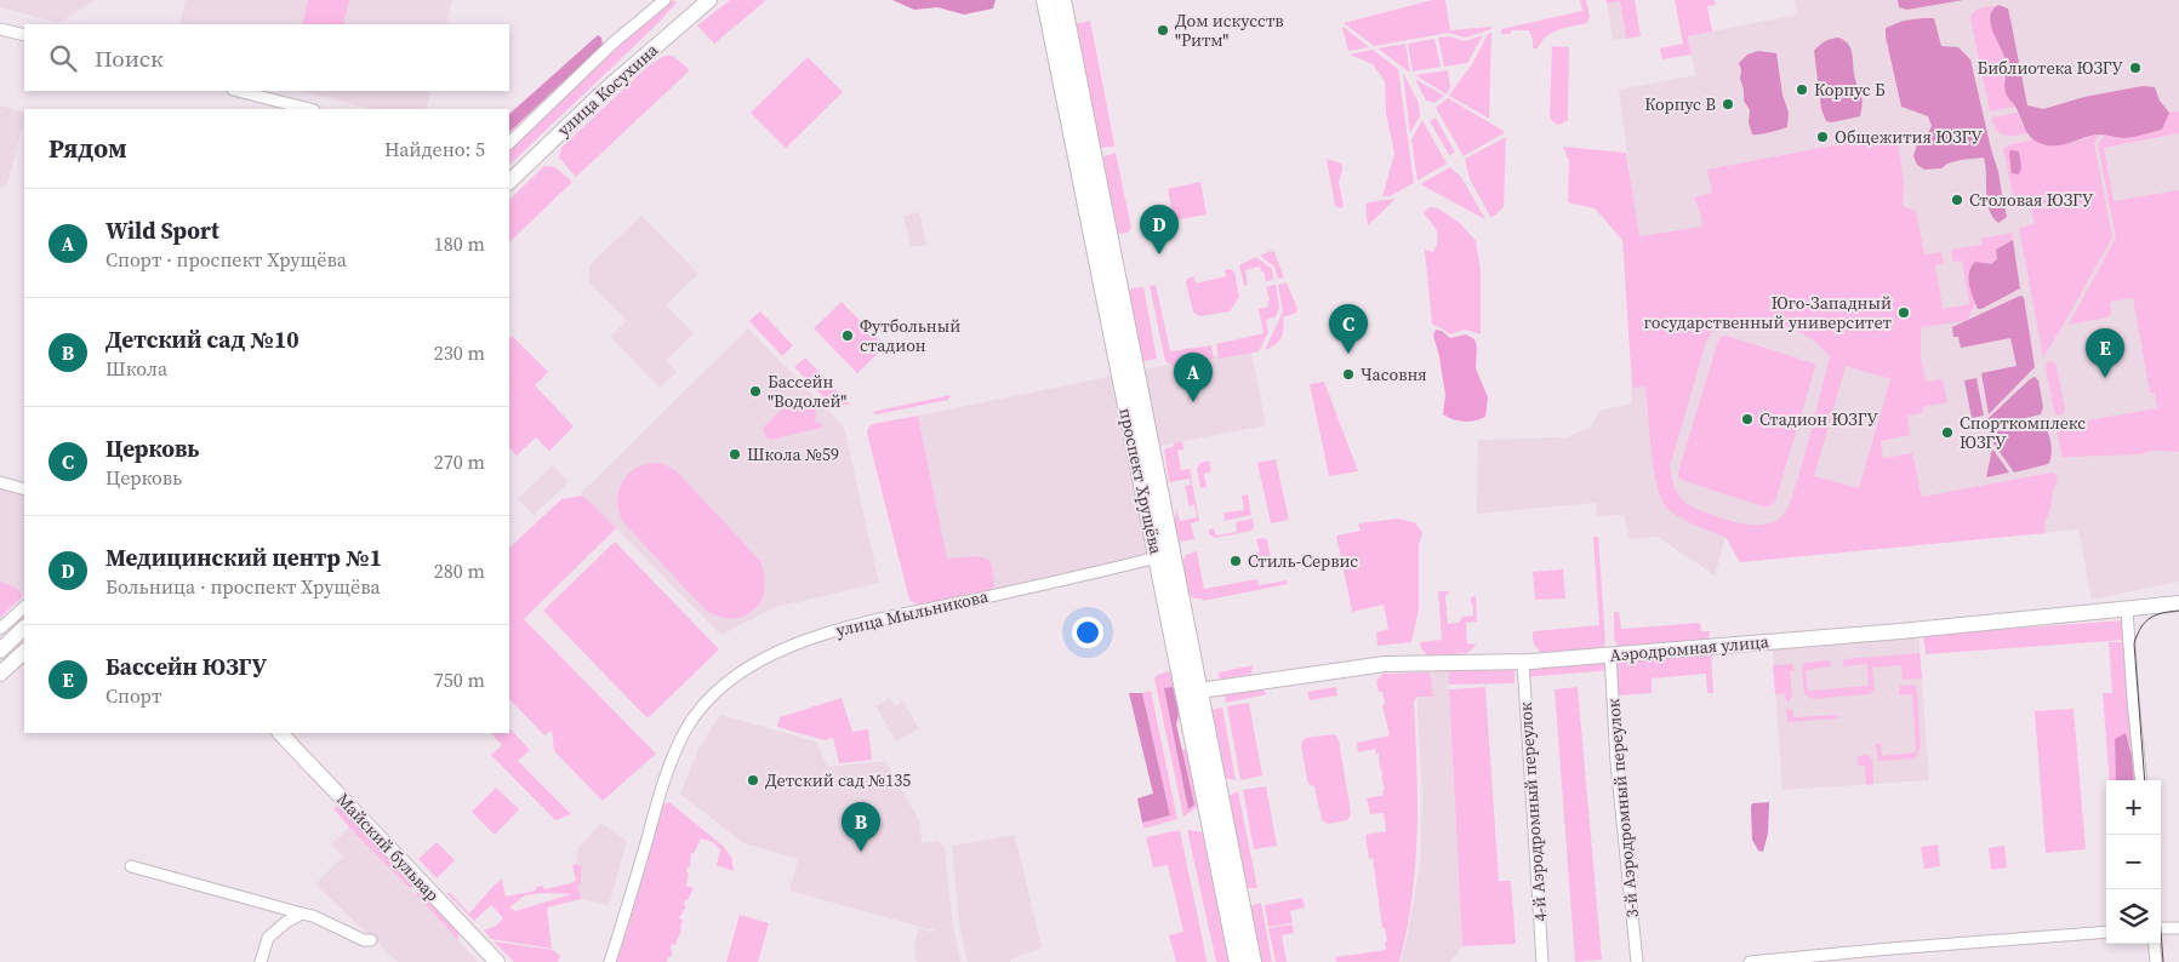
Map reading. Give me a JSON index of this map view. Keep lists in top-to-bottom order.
{
  "streets": {
    "main road": ["проспект Хрущёва"],
    "street": [
      "улица Косухина",
      "улица Мыльникова",
      "Аэродромная улица",
      "3-й Аэродромный переулок",
      "4-й Аэродромный переулок",
      "Майский бульвар"
    ]
  },
  "crossings": [
    ["проспект Хрущёва", "улица Мыльникова"],
    ["проспект Хрущёва", "Аэродромная улица"],
    ["Аэродромная улица", "3-й Аэродромный переулок"],
    ["Аэродромная улица", "4-й Аэродромный переулок"]
  ],
  "places": [
    "Дом искусств \"Ритм\"",
    "Библиотека ЮЗГУ",
    "Корпус Б",
    "Корпус В",
    "Общежития ЮЗГУ",
    "Столовая ЮЗГУ",
    "Юго-Западный государственный университет",
    "Футбольный стадион",
    "Часовня",
    "Бассейн \"Водолей\"",
    "Стадион ЮЗГУ",
    "Спорткомплекс ЮЗГУ",
    "Школа №59",
    "Стиль-Сервис",
    "Детский сад №135"
  ],
  "page": {
    "search": "Поиск",
    "heading": ["Рядом", "Найдено: 5"],
    "list": [
      {
        "mark": "A",
        "name": "Wild Sport",
        "note": "Спорт · проспект Хрущёва",
        "value": "180 m"
      },
      {
        "mark": "B",
        "name": "Детский сад №10",
        "note": "Школа",
        "value": "230 m"
      },
      {
        "mark": "C",
        "name": "Церковь",
        "note": "Церковь",
        "value": "270 m"
      },
      {
        "mark": "D",
        "name": "Медицинский центр №1",
        "note": "Больница · проспект Хрущёва",
        "value": "280 m"
      },
      {
        "mark": "E",
        "name": "Бассейн ЮЗГУ",
        "note": "Спорт",
        "value": "750 m"
      }
    ],
    "pins": [
      "D",
      "C",
      "E",
      "A",
      "B"
    ],
    "map_buttons": ["+", "−"]
  }
}
